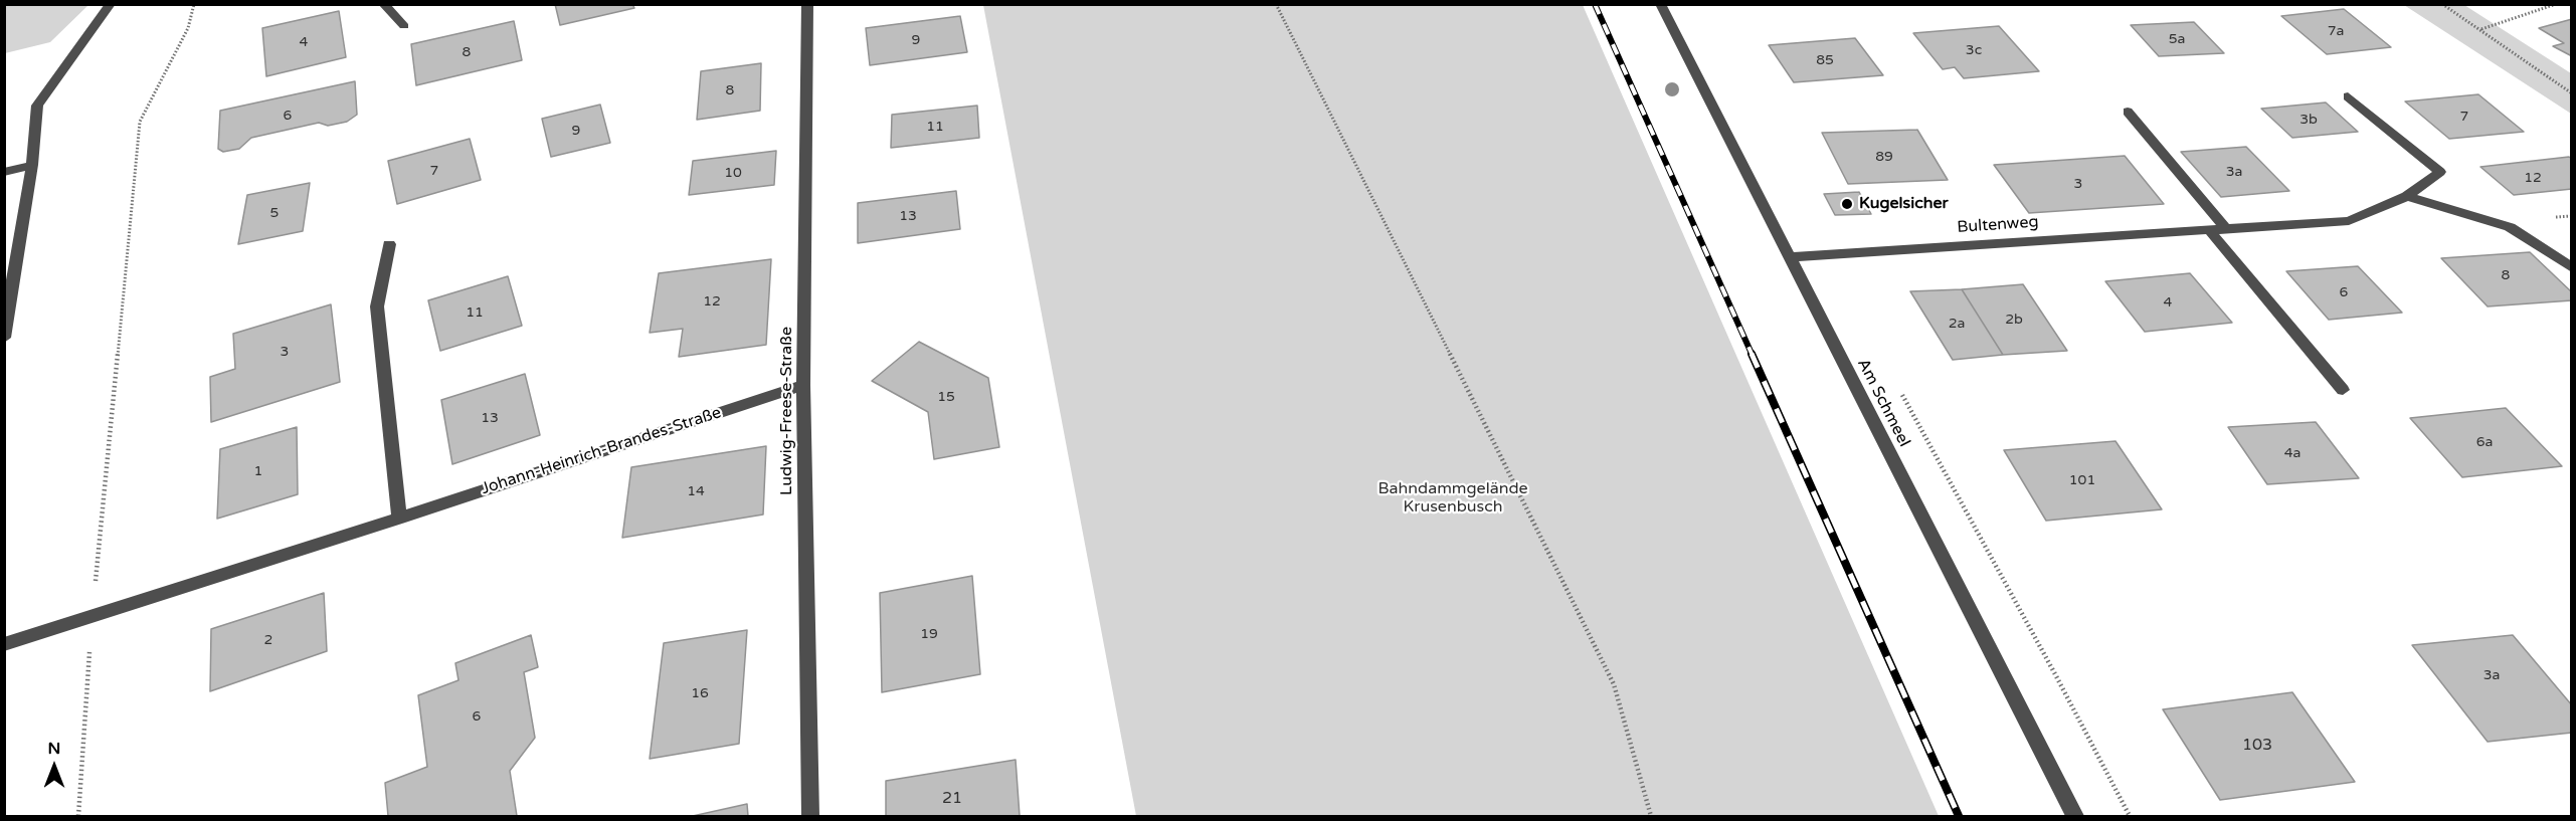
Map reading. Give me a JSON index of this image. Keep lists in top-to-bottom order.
{
  "streets": {
    "street": [
      "Bultenweg",
      "Am Schmeel",
      "Ludwig-Freese-Straße",
      "Johann-Heinrich-Brandes-Straße"
    ]
  },
  "crossings": [
    ["Bultenweg", "Am Schmeel"],
    ["Ludwig-Freese-Straße", "Johann-Heinrich-Brandes-Straße"]
  ],
  "parks": ["Bahndammgelände Krusenbusch"],
  "places": ["Kugelsicher"],
  "house_numbers": [
    "7a",
    "5a",
    "9",
    "4",
    "3c",
    "8",
    "85",
    "8",
    "6",
    "7",
    "3b",
    "11",
    "9",
    "89",
    "7",
    "3a",
    "10",
    "12",
    "3",
    "5",
    "13",
    "8",
    "6",
    "12",
    "4",
    "11",
    "2b",
    "2a",
    "3",
    "15",
    "13",
    "6a",
    "4a",
    "1",
    "101",
    "14",
    "19",
    "2",
    "3a",
    "16",
    "6",
    "103",
    "21"
  ],
  "north": "top"
}
